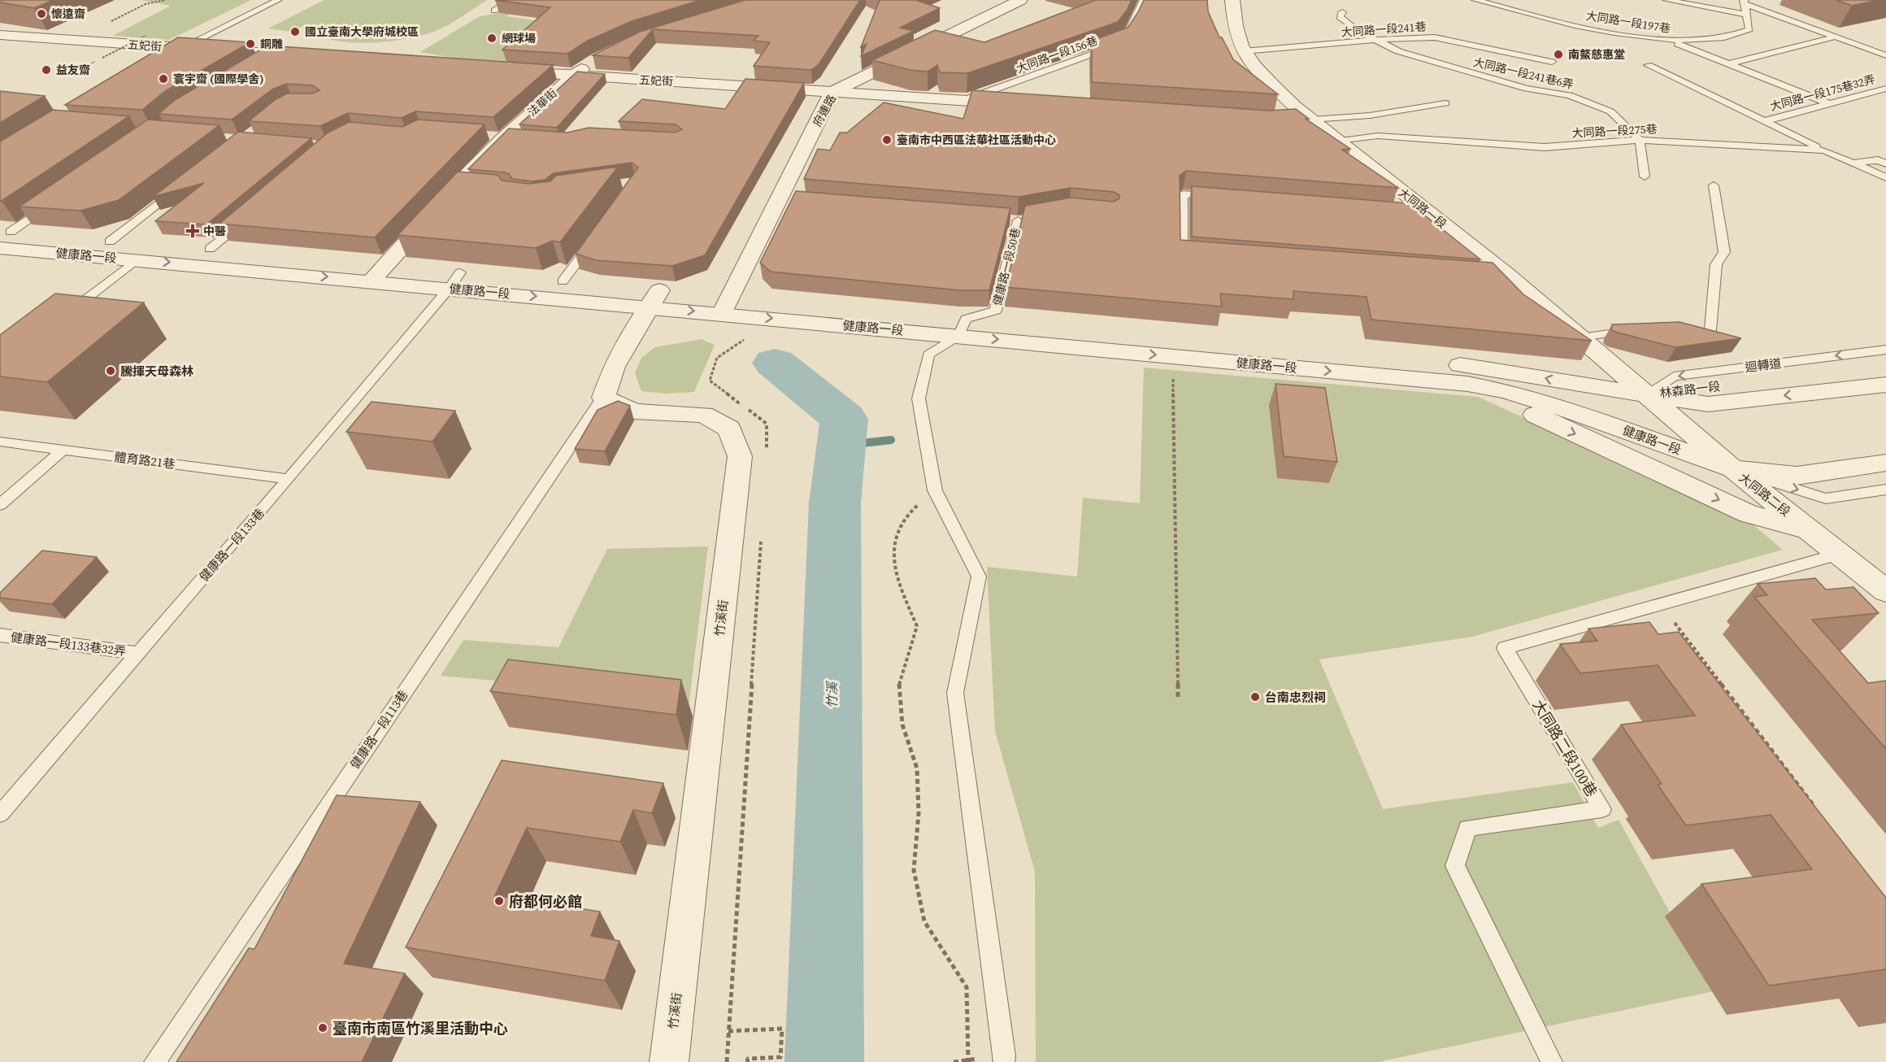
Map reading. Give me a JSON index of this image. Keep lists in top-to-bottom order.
{
  "streets": {
    "street": [
      "五妃街",
      "法華街",
      "府連路",
      "大同路一段",
      "健康路一段",
      "林森路一段",
      "大同路二段",
      "竹溪街"
    ],
    "lane": [
      "大同路一段197巷",
      "大同路一段241巷",
      "大同路一段156巷",
      "大同路一段241巷6弄",
      "大同路一段175巷32弄",
      "大同路一段275巷",
      "健康路一段50巷",
      "迴轉道",
      "體育路21巷",
      "健康路一段133巷",
      "健康路一段133巷32弄",
      "健康路一段113巷",
      "大同路二段100巷"
    ]
  },
  "crossings": [
    ["大同路一段241巷", "大同路一段241巷6弄"],
    ["大同路一段241巷", "大同路一段"],
    ["五妃街", "大同路一段156巷"],
    ["五妃街", "法華街"],
    ["五妃街", "府連路"],
    ["大同路一段241巷6弄", "大同路一段275巷"],
    ["法華街", "健康路一段"],
    ["府連路", "健康路一段"],
    ["大同路一段275巷", "大同路一段"],
    ["大同路一段", "健康路一段"],
    ["大同路一段", "迴轉道"],
    ["大同路一段", "林森路一段"],
    ["大同路一段", "大同路二段"],
    ["健康路一段", "健康路一段50巷"],
    ["健康路一段", "迴轉道"],
    ["健康路一段", "林森路一段"],
    ["健康路一段", "大同路二段"],
    ["健康路一段", "健康路一段133巷"],
    ["迴轉道", "林森路一段"],
    ["迴轉道", "大同路二段"],
    ["林森路一段", "大同路二段"],
    ["體育路21巷", "健康路一段133巷"],
    ["大同路二段", "大同路二段100巷"],
    ["健康路一段133巷", "健康路一段133巷32弄"],
    ["竹溪街", "健康路一段113巷"]
  ],
  "water": ["竹溪"],
  "places": {
    "other": [
      "懷遠齋",
      "國立臺南大學府城校區",
      "網球場",
      "銅雕",
      "南鰲慈惠堂",
      "益友齋",
      "寰宇齋 (國際學舍)",
      "臺南市中西區法華社區活動中心",
      "騰揮天母森林",
      "台南忠烈祠",
      "府都何必館",
      "臺南市南區竹溪里活動中心"
    ],
    "health": ["中醫"]
  }
}
